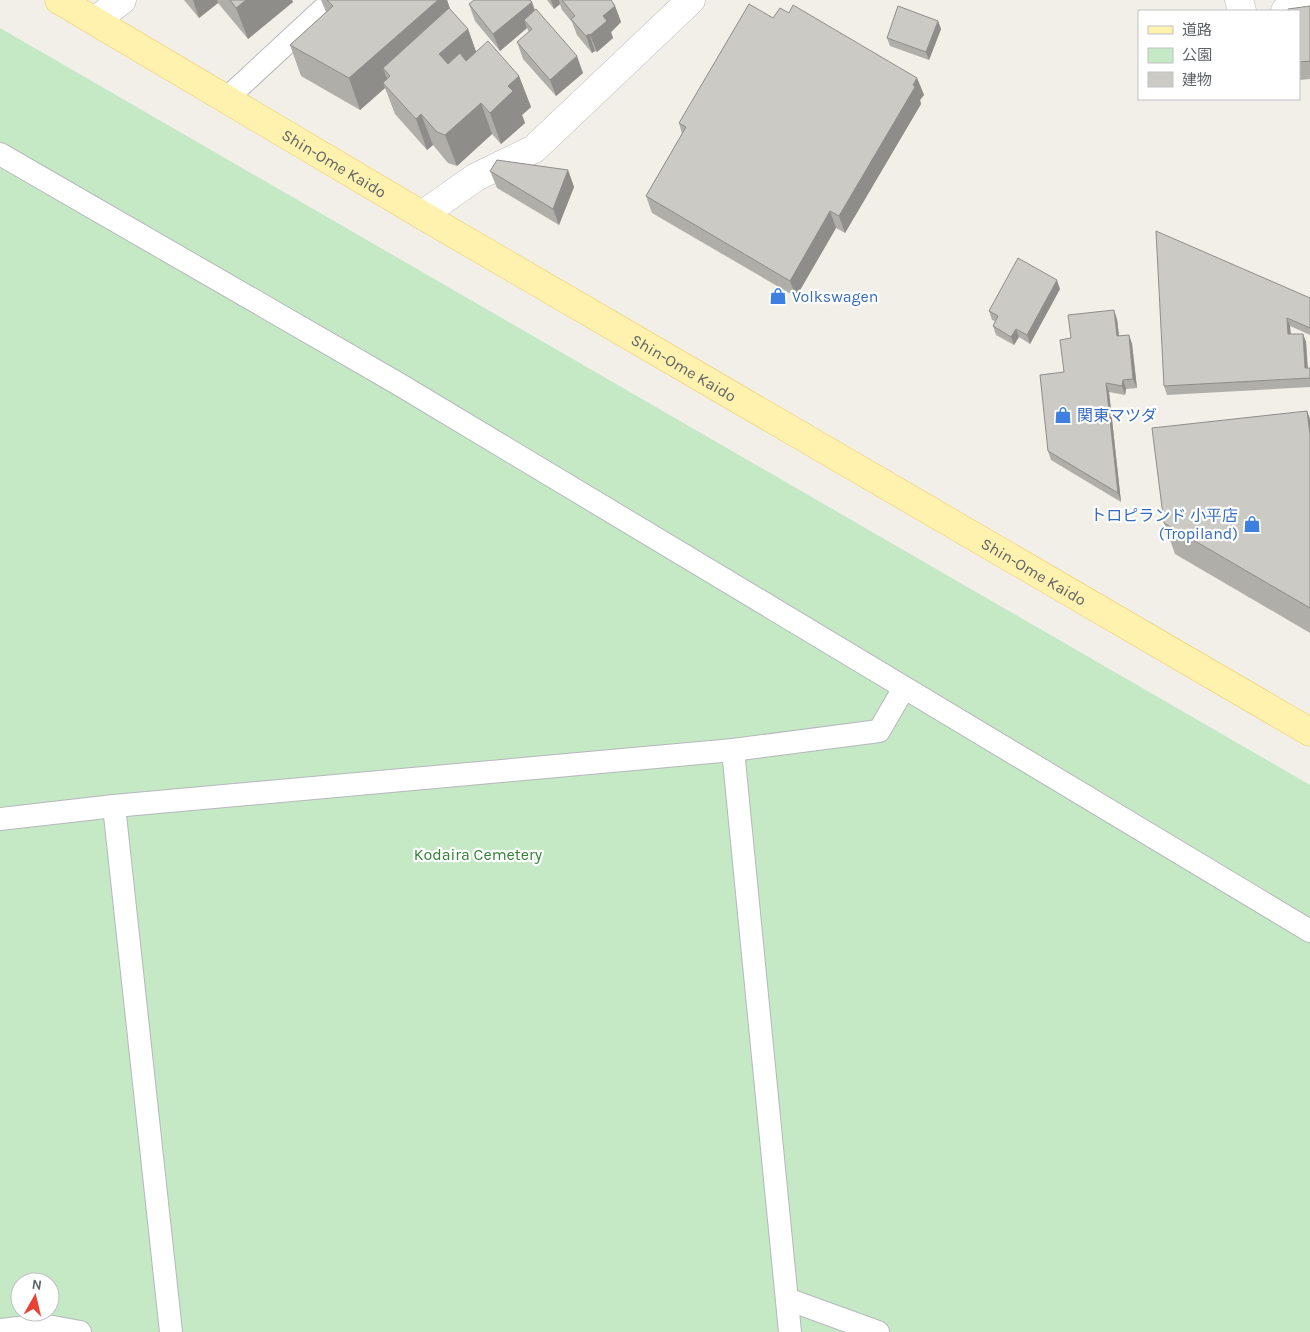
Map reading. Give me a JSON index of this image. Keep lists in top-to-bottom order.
{
  "streets": {
    "main road": ["Shin-Ome Kaido"]
  },
  "parks": ["Kodaira Cemetery"],
  "places": {
    "shop": ["Volkswagen", "関東マツダ", "トロピランド 小平店 (Tropiland)"]
  },
  "legend": ["道路", "公園", "建物"],
  "north": "top"
}
